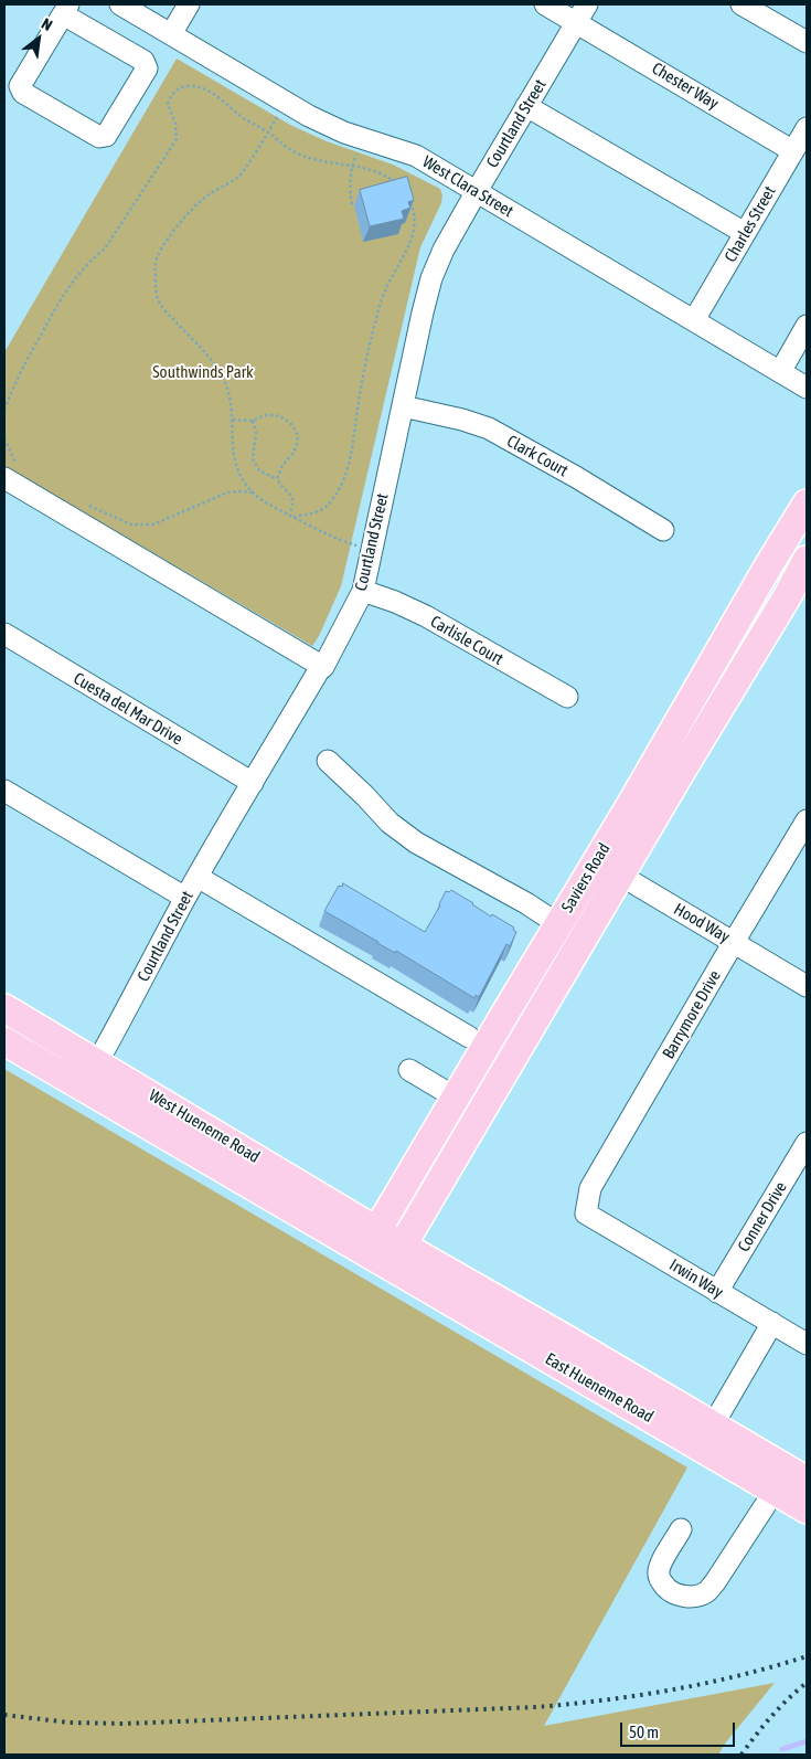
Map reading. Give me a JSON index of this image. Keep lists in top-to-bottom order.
{
  "streets": {
    "main road": ["Saviers Road", "West Hueneme Road", "East Hueneme Road"],
    "street": [
      "Chester Way",
      "Courtland Street",
      "West Clara Street",
      "Charles Street",
      "Clark Court",
      "Carlisle Court",
      "Cuesta del Mar Drive",
      "Hood Way",
      "Barrymore Drive",
      "Conner Drive",
      "Irwin Way"
    ]
  },
  "crossings": [
    ["Chester Way", "Courtland Street"],
    ["Chester Way", "Charles Street"],
    ["Courtland Street", "West Clara Street"],
    ["Courtland Street", "Clark Court"],
    ["Courtland Street", "Carlisle Court"],
    ["Courtland Street", "Cuesta del Mar Drive"],
    ["Courtland Street", "West Hueneme Road"],
    ["West Clara Street", "Charles Street"],
    ["Saviers Road", "Hood Way"],
    ["Saviers Road", "West Hueneme Road"],
    ["Saviers Road", "East Hueneme Road"],
    ["Hood Way", "Barrymore Drive"],
    ["Barrymore Drive", "Irwin Way"],
    ["West Hueneme Road", "East Hueneme Road"],
    ["Conner Drive", "Irwin Way"]
  ],
  "parks": ["Southwinds Park"],
  "scale_bar": "50 m",
  "north": "top right"
}
